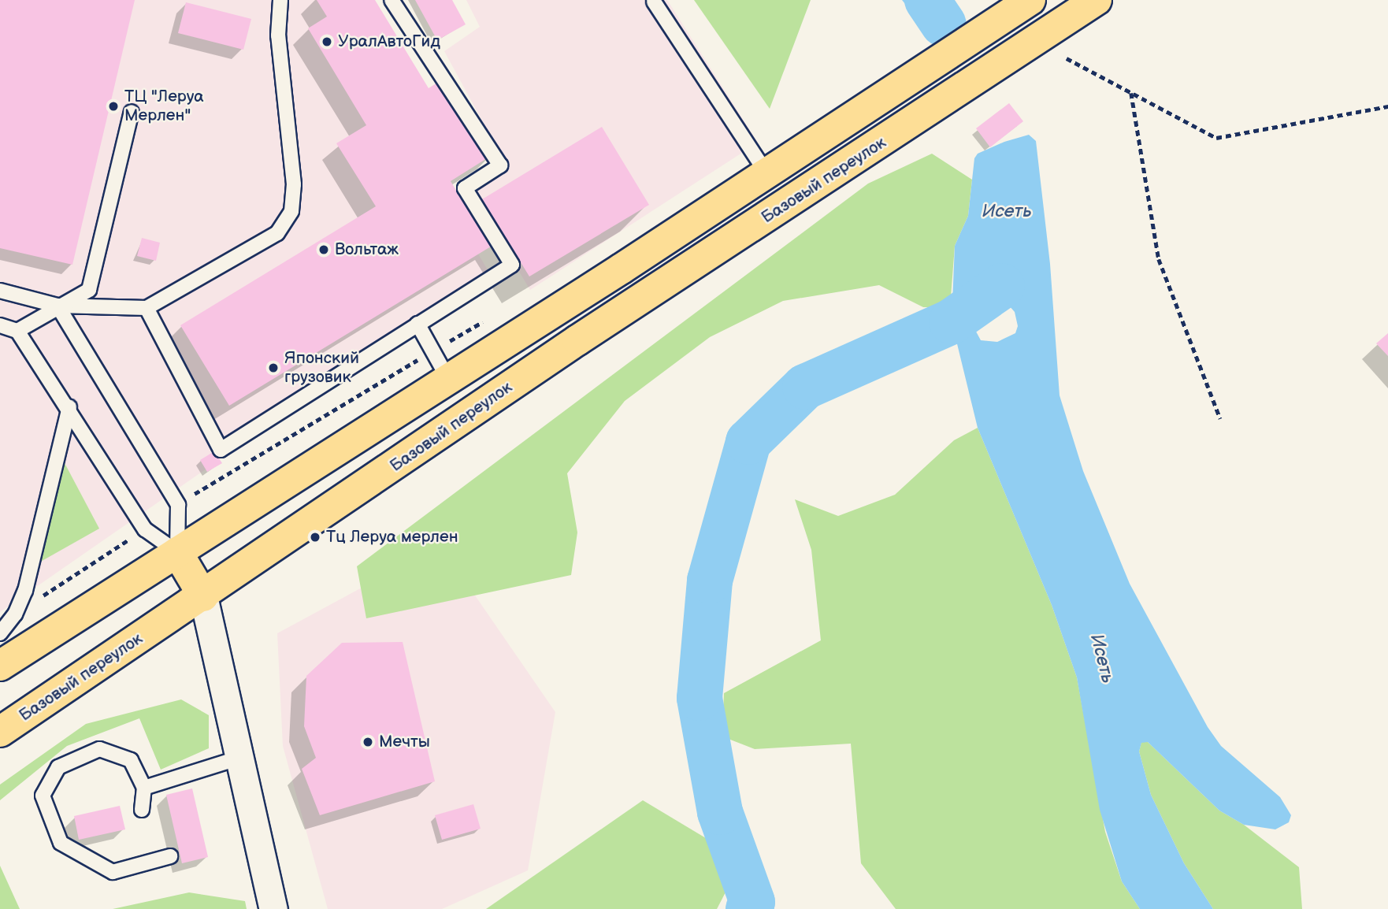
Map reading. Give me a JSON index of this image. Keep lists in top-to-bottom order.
{
  "streets": {
    "main road": ["Базовый переулок"]
  },
  "water": ["Исеть"],
  "places": [
    "УралАвтоГид",
    "ТЦ \"Леруа Мерлен\"",
    "Вольтаж",
    "Японский грузовик",
    "Тц Леруа мерлен",
    "Мечты"
  ]
}
